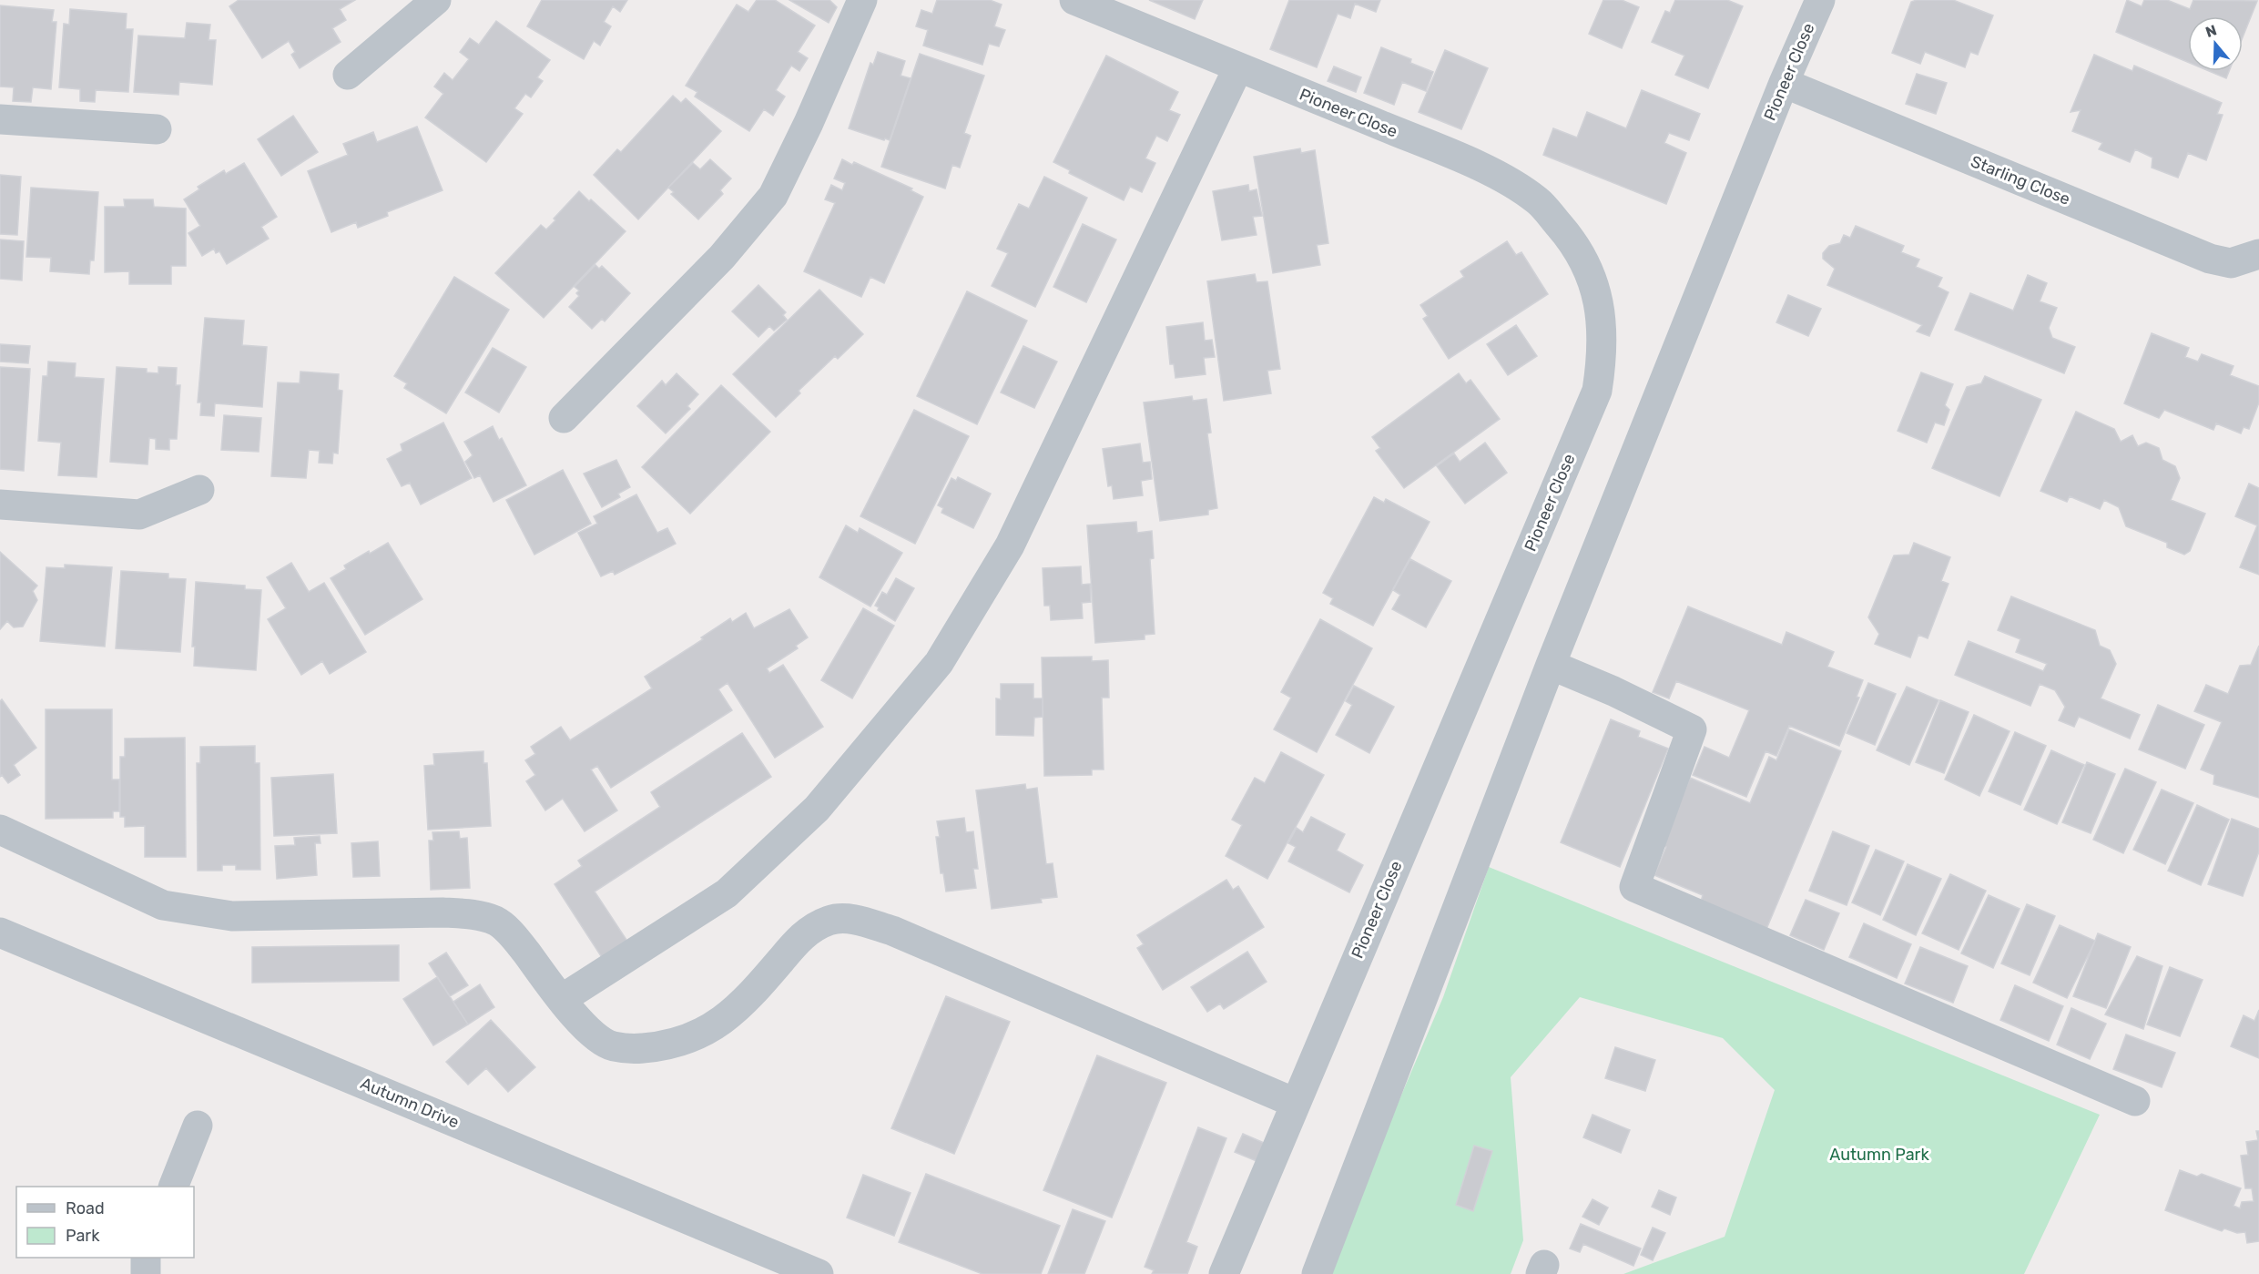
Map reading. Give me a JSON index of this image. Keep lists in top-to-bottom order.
{
  "streets": {
    "street": ["Pioneer Close", "Starling Close", "Autumn Drive"]
  },
  "crossings": [
    ["Pioneer Close", "Starling Close"]
  ],
  "parks": ["Autumn Park"],
  "legend": ["Road", "Park"],
  "north": "top"
}
